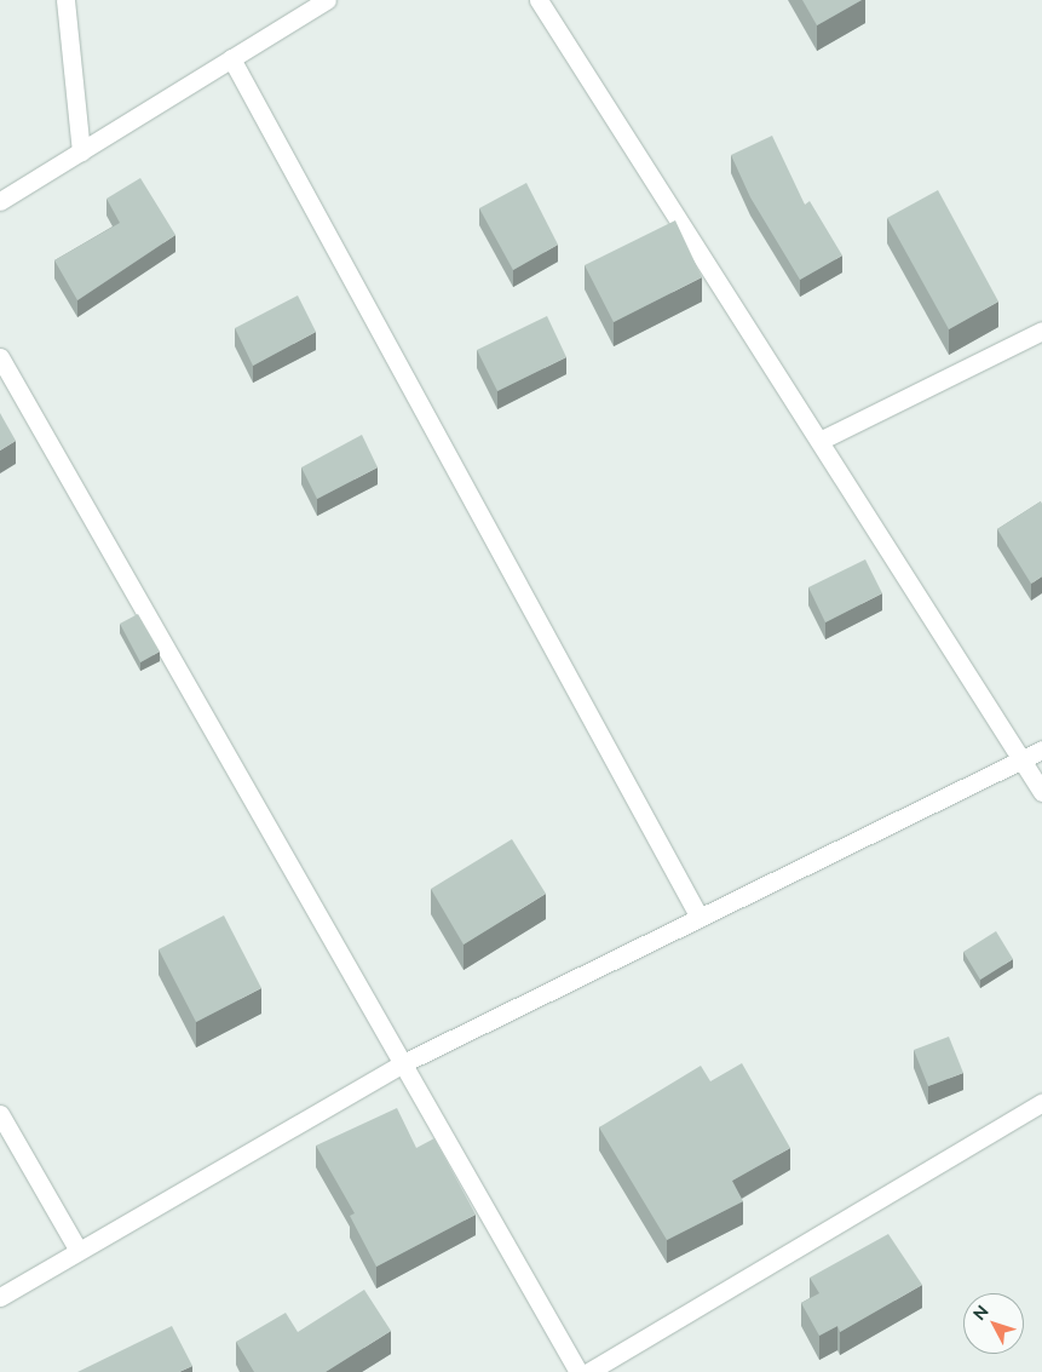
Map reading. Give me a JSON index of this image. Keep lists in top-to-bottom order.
{
  "north": "top left"
}
